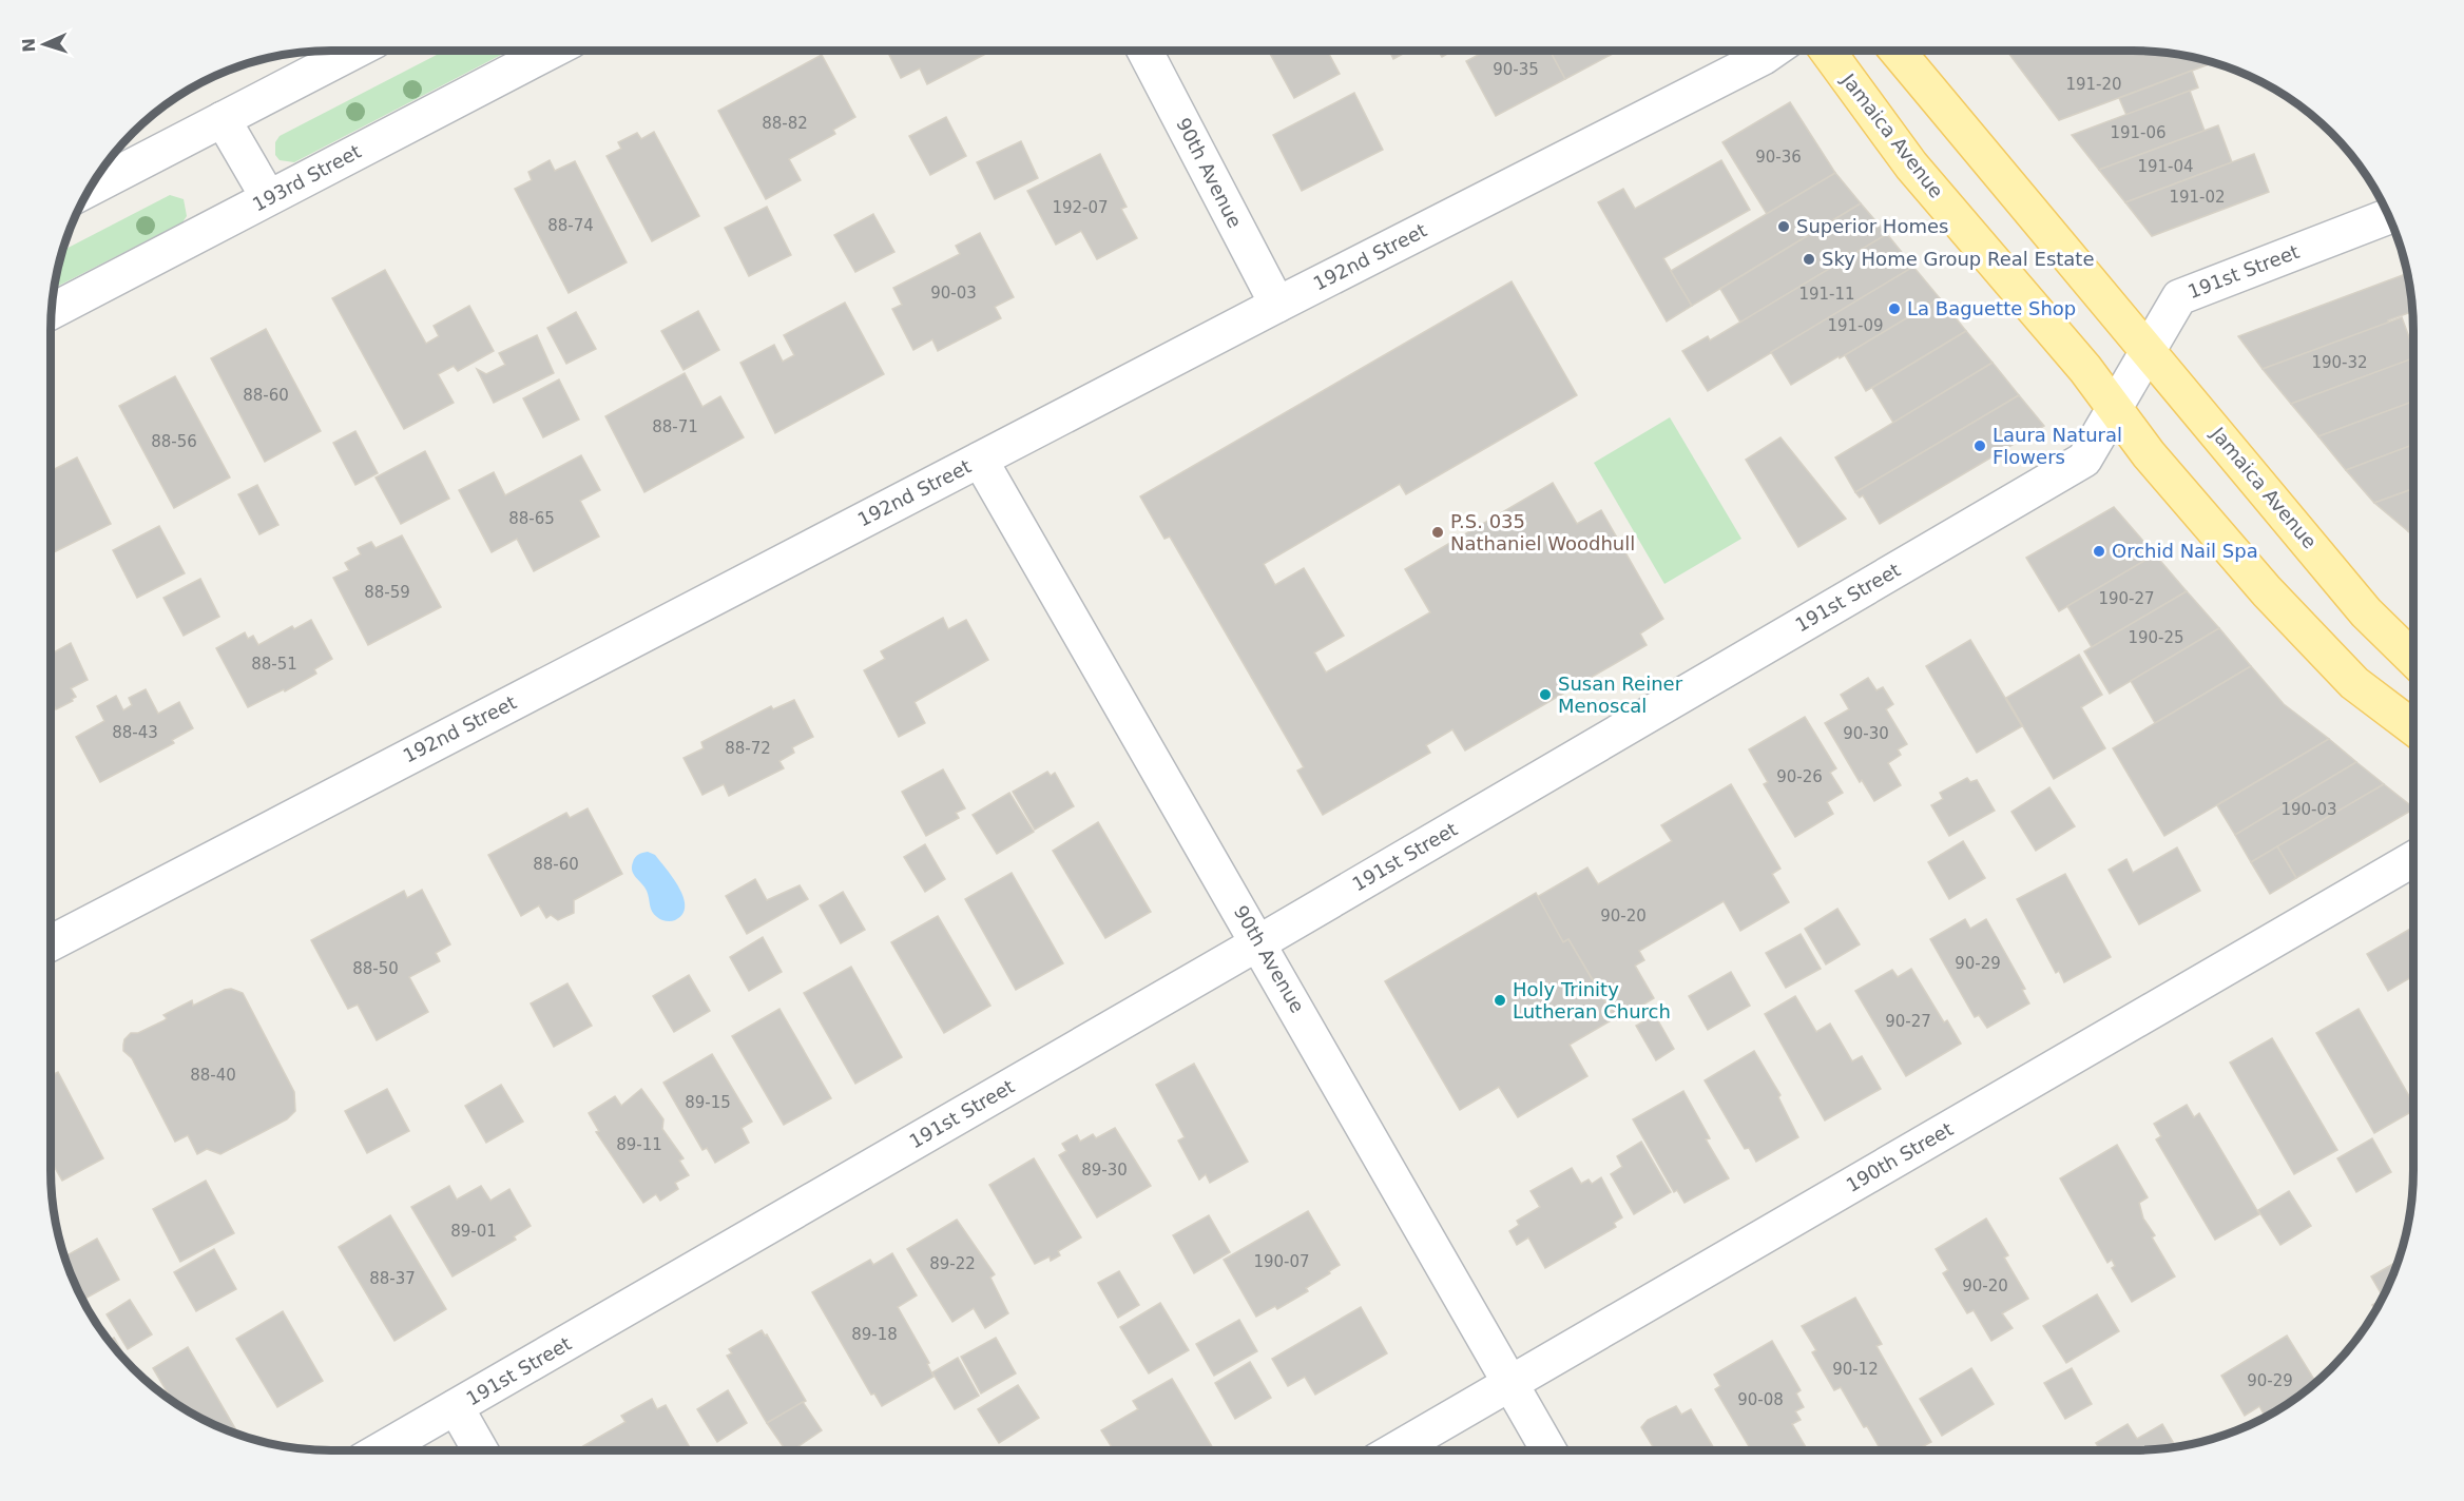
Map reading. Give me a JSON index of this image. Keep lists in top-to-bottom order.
{
  "streets": {
    "main road": ["Jamaica Avenue"],
    "street": [
      "90th Avenue",
      "193rd Street",
      "192nd Street",
      "191st Street",
      "190th Street"
    ]
  },
  "crossings": [
    ["Jamaica Avenue", "191st Street"],
    ["90th Avenue", "192nd Street"],
    ["90th Avenue", "191st Street"],
    ["90th Avenue", "190th Street"]
  ],
  "places": [
    "Superior Homes",
    "Sky Home Group Real Estate",
    "La Baguette Shop",
    "Laura Natural Flowers",
    "P.S. 035 Nathaniel Woodhull",
    "Orchid Nail Spa",
    "Susan Reiner Menoscal",
    "Holy Trinity Lutheran Church"
  ],
  "house_numbers": [
    "90-35",
    "191-20",
    "88-82",
    "191-06",
    "90-36",
    "191-04",
    "191-02",
    "192-07",
    "88-74",
    "90-03",
    "191-11",
    "191-09",
    "190-32",
    "88-60",
    "88-71",
    "88-56",
    "88-65",
    "88-59",
    "190-27",
    "190-25",
    "88-51",
    "88-43",
    "90-30",
    "88-72",
    "90-26",
    "190-03",
    "88-60",
    "90-20",
    "90-29",
    "88-50",
    "90-27",
    "88-40",
    "89-15",
    "89-11",
    "89-30",
    "89-01",
    "190-07",
    "89-22",
    "88-37",
    "90-20",
    "89-18",
    "90-12",
    "90-29",
    "90-08"
  ],
  "north": "left"
}
